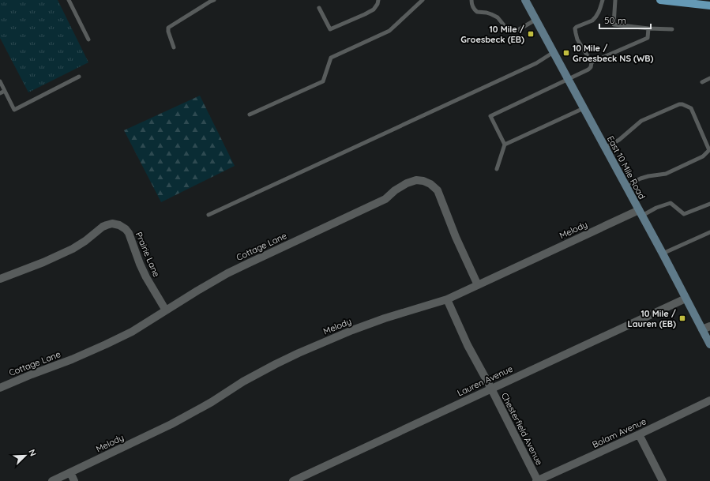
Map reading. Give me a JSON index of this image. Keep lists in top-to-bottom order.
{
  "streets": {
    "main road": ["East 10 Mile Road"],
    "street": [
      "Melody",
      "Cottage Lane",
      "Prairie Lane",
      "Lauren Avenue",
      "Chesterfield Avenue",
      "Bolam Avenue"
    ]
  },
  "crossings": [
    ["East 10 Mile Road", "Melody"],
    ["East 10 Mile Road", "Lauren Avenue"],
    ["Melody", "Cottage Lane"],
    ["Melody", "Chesterfield Avenue"],
    ["Cottage Lane", "Prairie Lane"],
    ["Lauren Avenue", "Chesterfield Avenue"],
    ["Chesterfield Avenue", "Bolam Avenue"]
  ],
  "places": {
    "transit": ["10 Mile / Groesbeck (EB)", "10 Mile / Groesbeck NS (WB)", "10 Mile / Lauren (EB)"]
  },
  "scale_bar": "50 m",
  "north": "top right"
}
